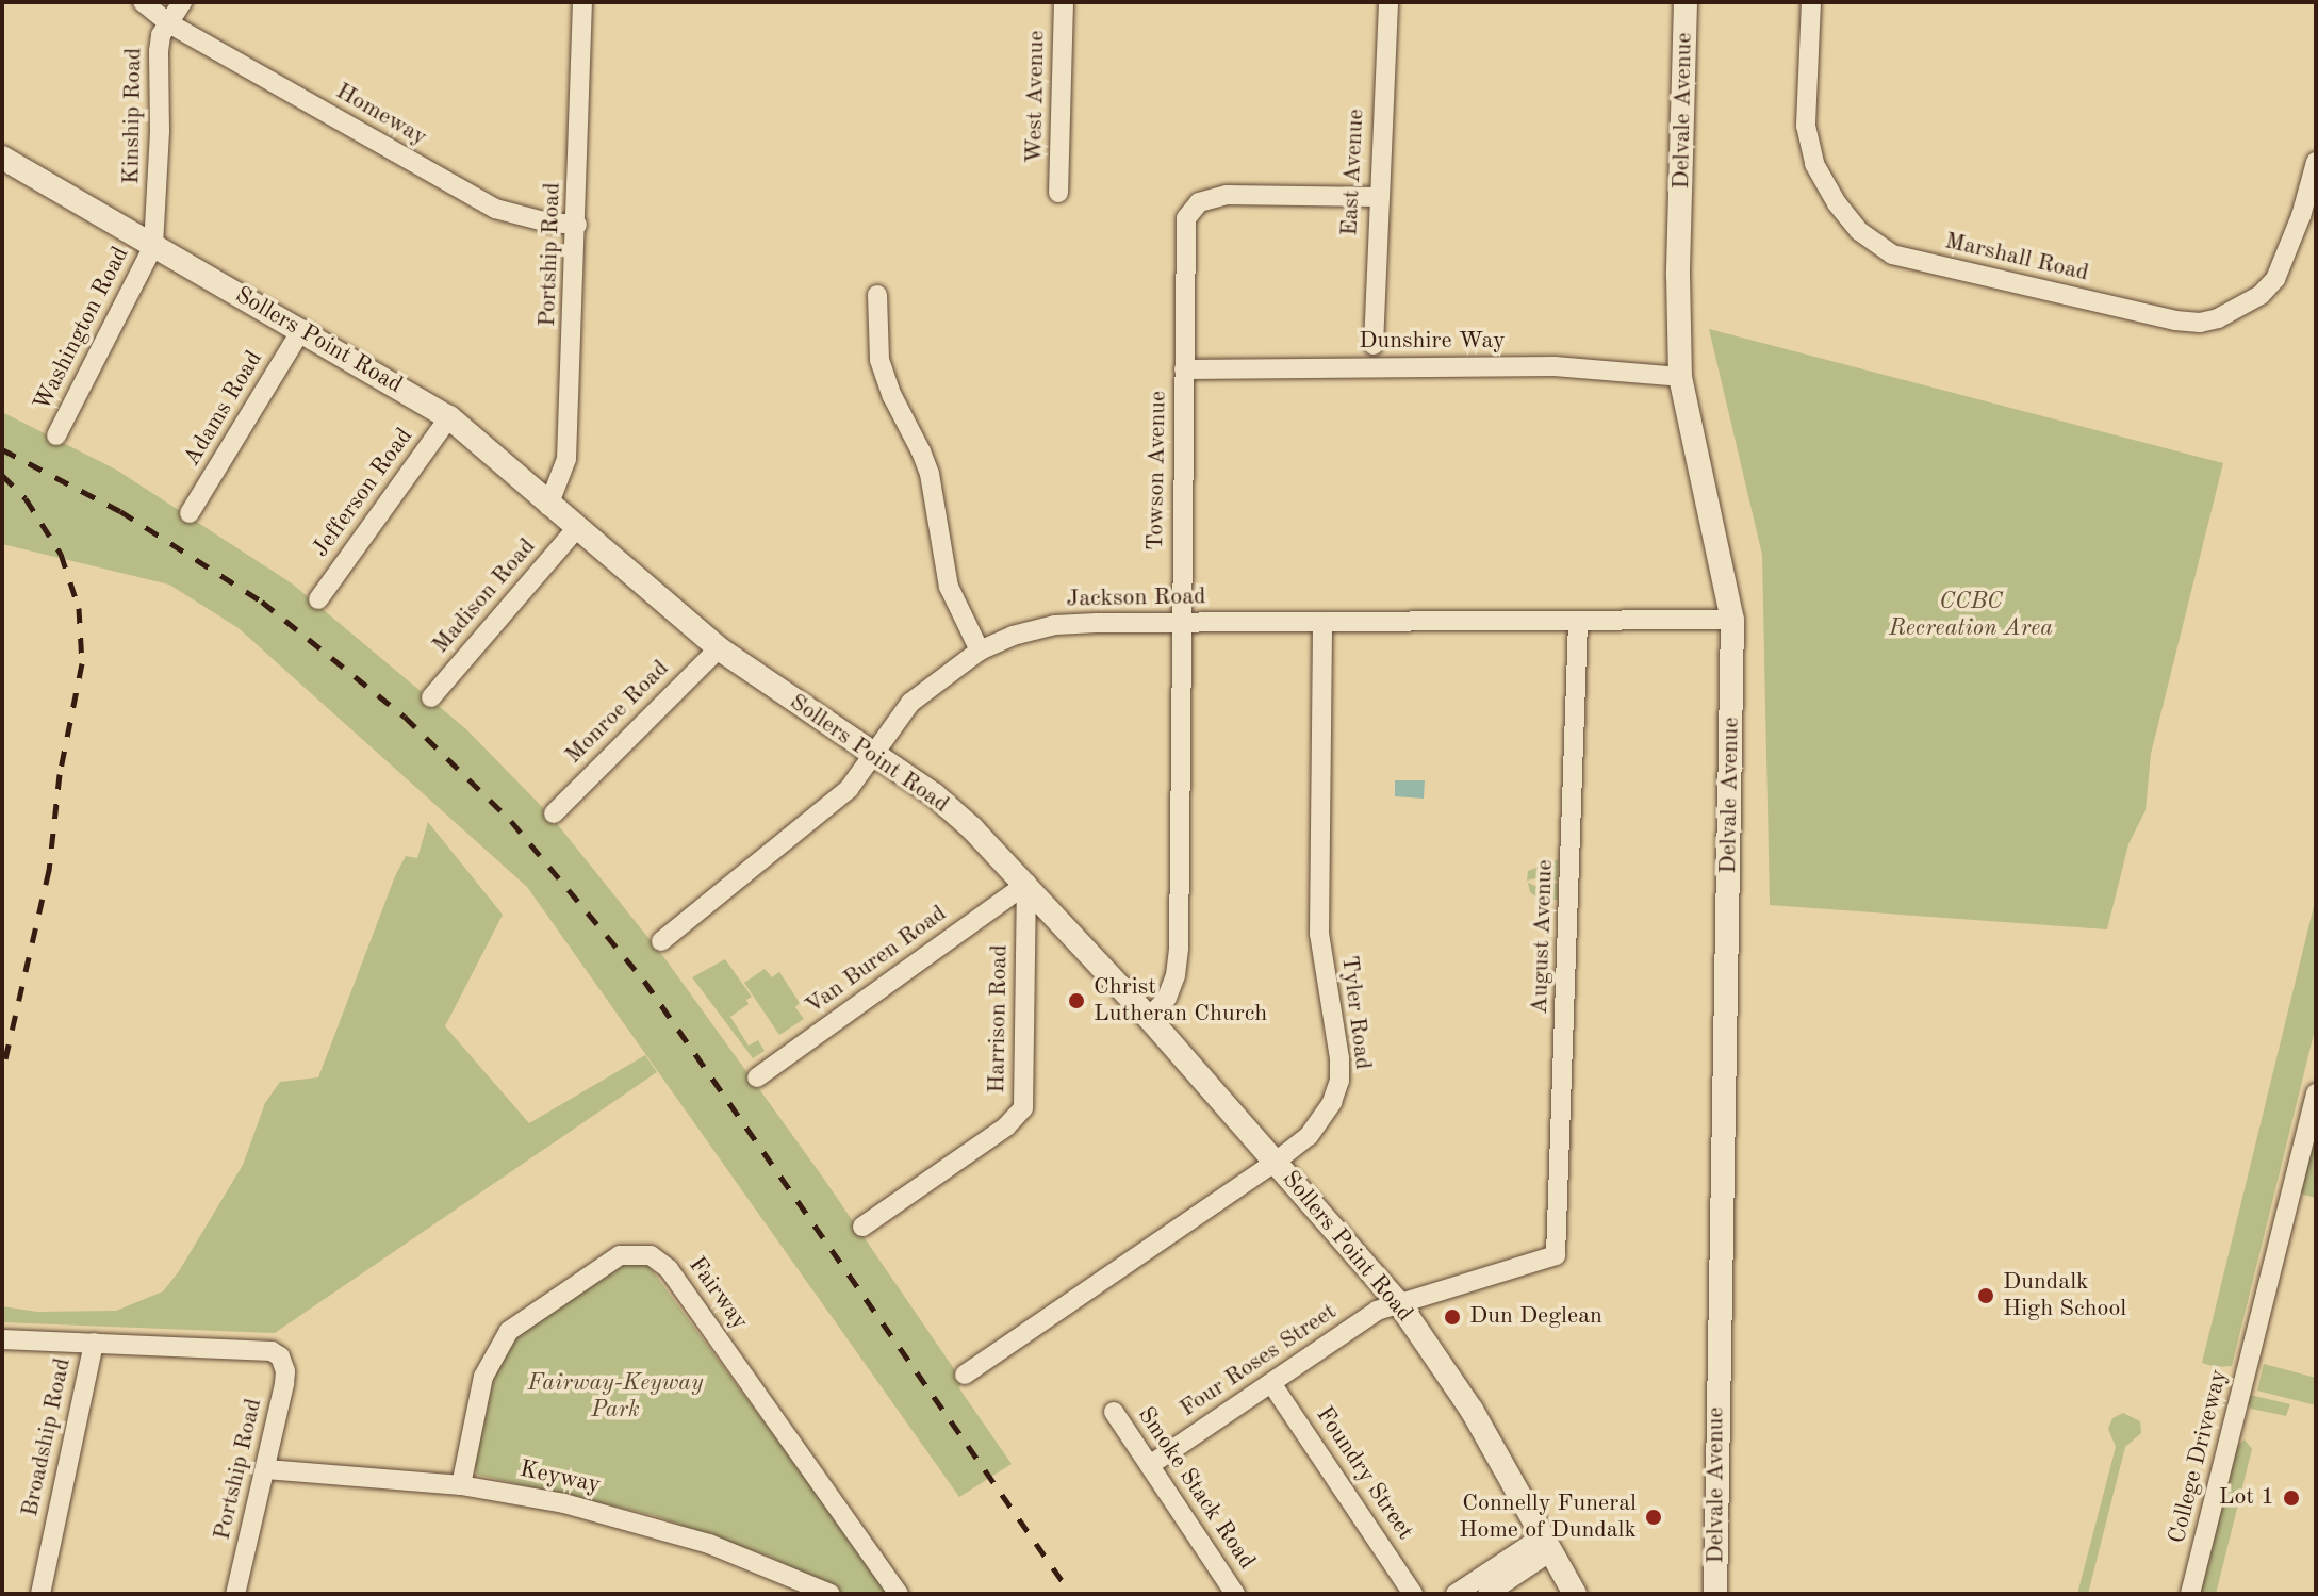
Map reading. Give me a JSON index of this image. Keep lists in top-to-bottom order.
{
  "streets": {
    "street": [
      "West Avenue",
      "Delvale Avenue",
      "Homeway",
      "Kinship Road",
      "East Avenue",
      "Portship Road",
      "Marshall Road",
      "Washington Road",
      "Sollers Point Road",
      "Dunshire Way",
      "Adams Road",
      "Towson Avenue",
      "Jefferson Road",
      "Madison Road",
      "Jackson Road",
      "Monroe Road",
      "August Avenue",
      "Van Buren Road",
      "Tyler Road",
      "Harrison Road",
      "Fairway",
      "Four Roses Street",
      "Broadship Road",
      "College Driveway",
      "Foundry Street",
      "Keyway",
      "Smoke Stack Road"
    ]
  },
  "crossings": [
    ["Delvale Avenue", "Dunshire Way"],
    ["Delvale Avenue", "Jackson Road"],
    ["Homeway", "Kinship Road"],
    ["Homeway", "Portship Road"],
    ["Kinship Road", "Washington Road"],
    ["Kinship Road", "Sollers Point Road"],
    ["East Avenue", "Towson Avenue"],
    ["Portship Road", "Sollers Point Road"],
    ["Portship Road", "Broadship Road"],
    ["Portship Road", "Keyway"],
    ["Washington Road", "Sollers Point Road"],
    ["Sollers Point Road", "Adams Road"],
    ["Sollers Point Road", "Towson Avenue"],
    ["Sollers Point Road", "Jefferson Road"],
    ["Sollers Point Road", "Madison Road"],
    ["Sollers Point Road", "Jackson Road"],
    ["Sollers Point Road", "Monroe Road"],
    ["Sollers Point Road", "Van Buren Road"],
    ["Sollers Point Road", "Tyler Road"],
    ["Sollers Point Road", "Harrison Road"],
    ["Sollers Point Road", "Four Roses Street"],
    ["Dunshire Way", "Towson Avenue"],
    ["Towson Avenue", "Jackson Road"],
    ["Jackson Road", "August Avenue"],
    ["Jackson Road", "Tyler Road"],
    ["August Avenue", "Four Roses Street"],
    ["Van Buren Road", "Harrison Road"],
    ["Fairway", "Keyway"],
    ["Four Roses Street", "Foundry Street"],
    ["Four Roses Street", "Smoke Stack Road"]
  ],
  "parks": ["CCBC Recreation Area", "Fairway-Keyway Park"],
  "places": [
    "Christ Lutheran Church",
    "Dundalk High School",
    "Dun Deglean",
    "Lot 1",
    "Connelly Funeral Home of Dundalk"
  ]
}
